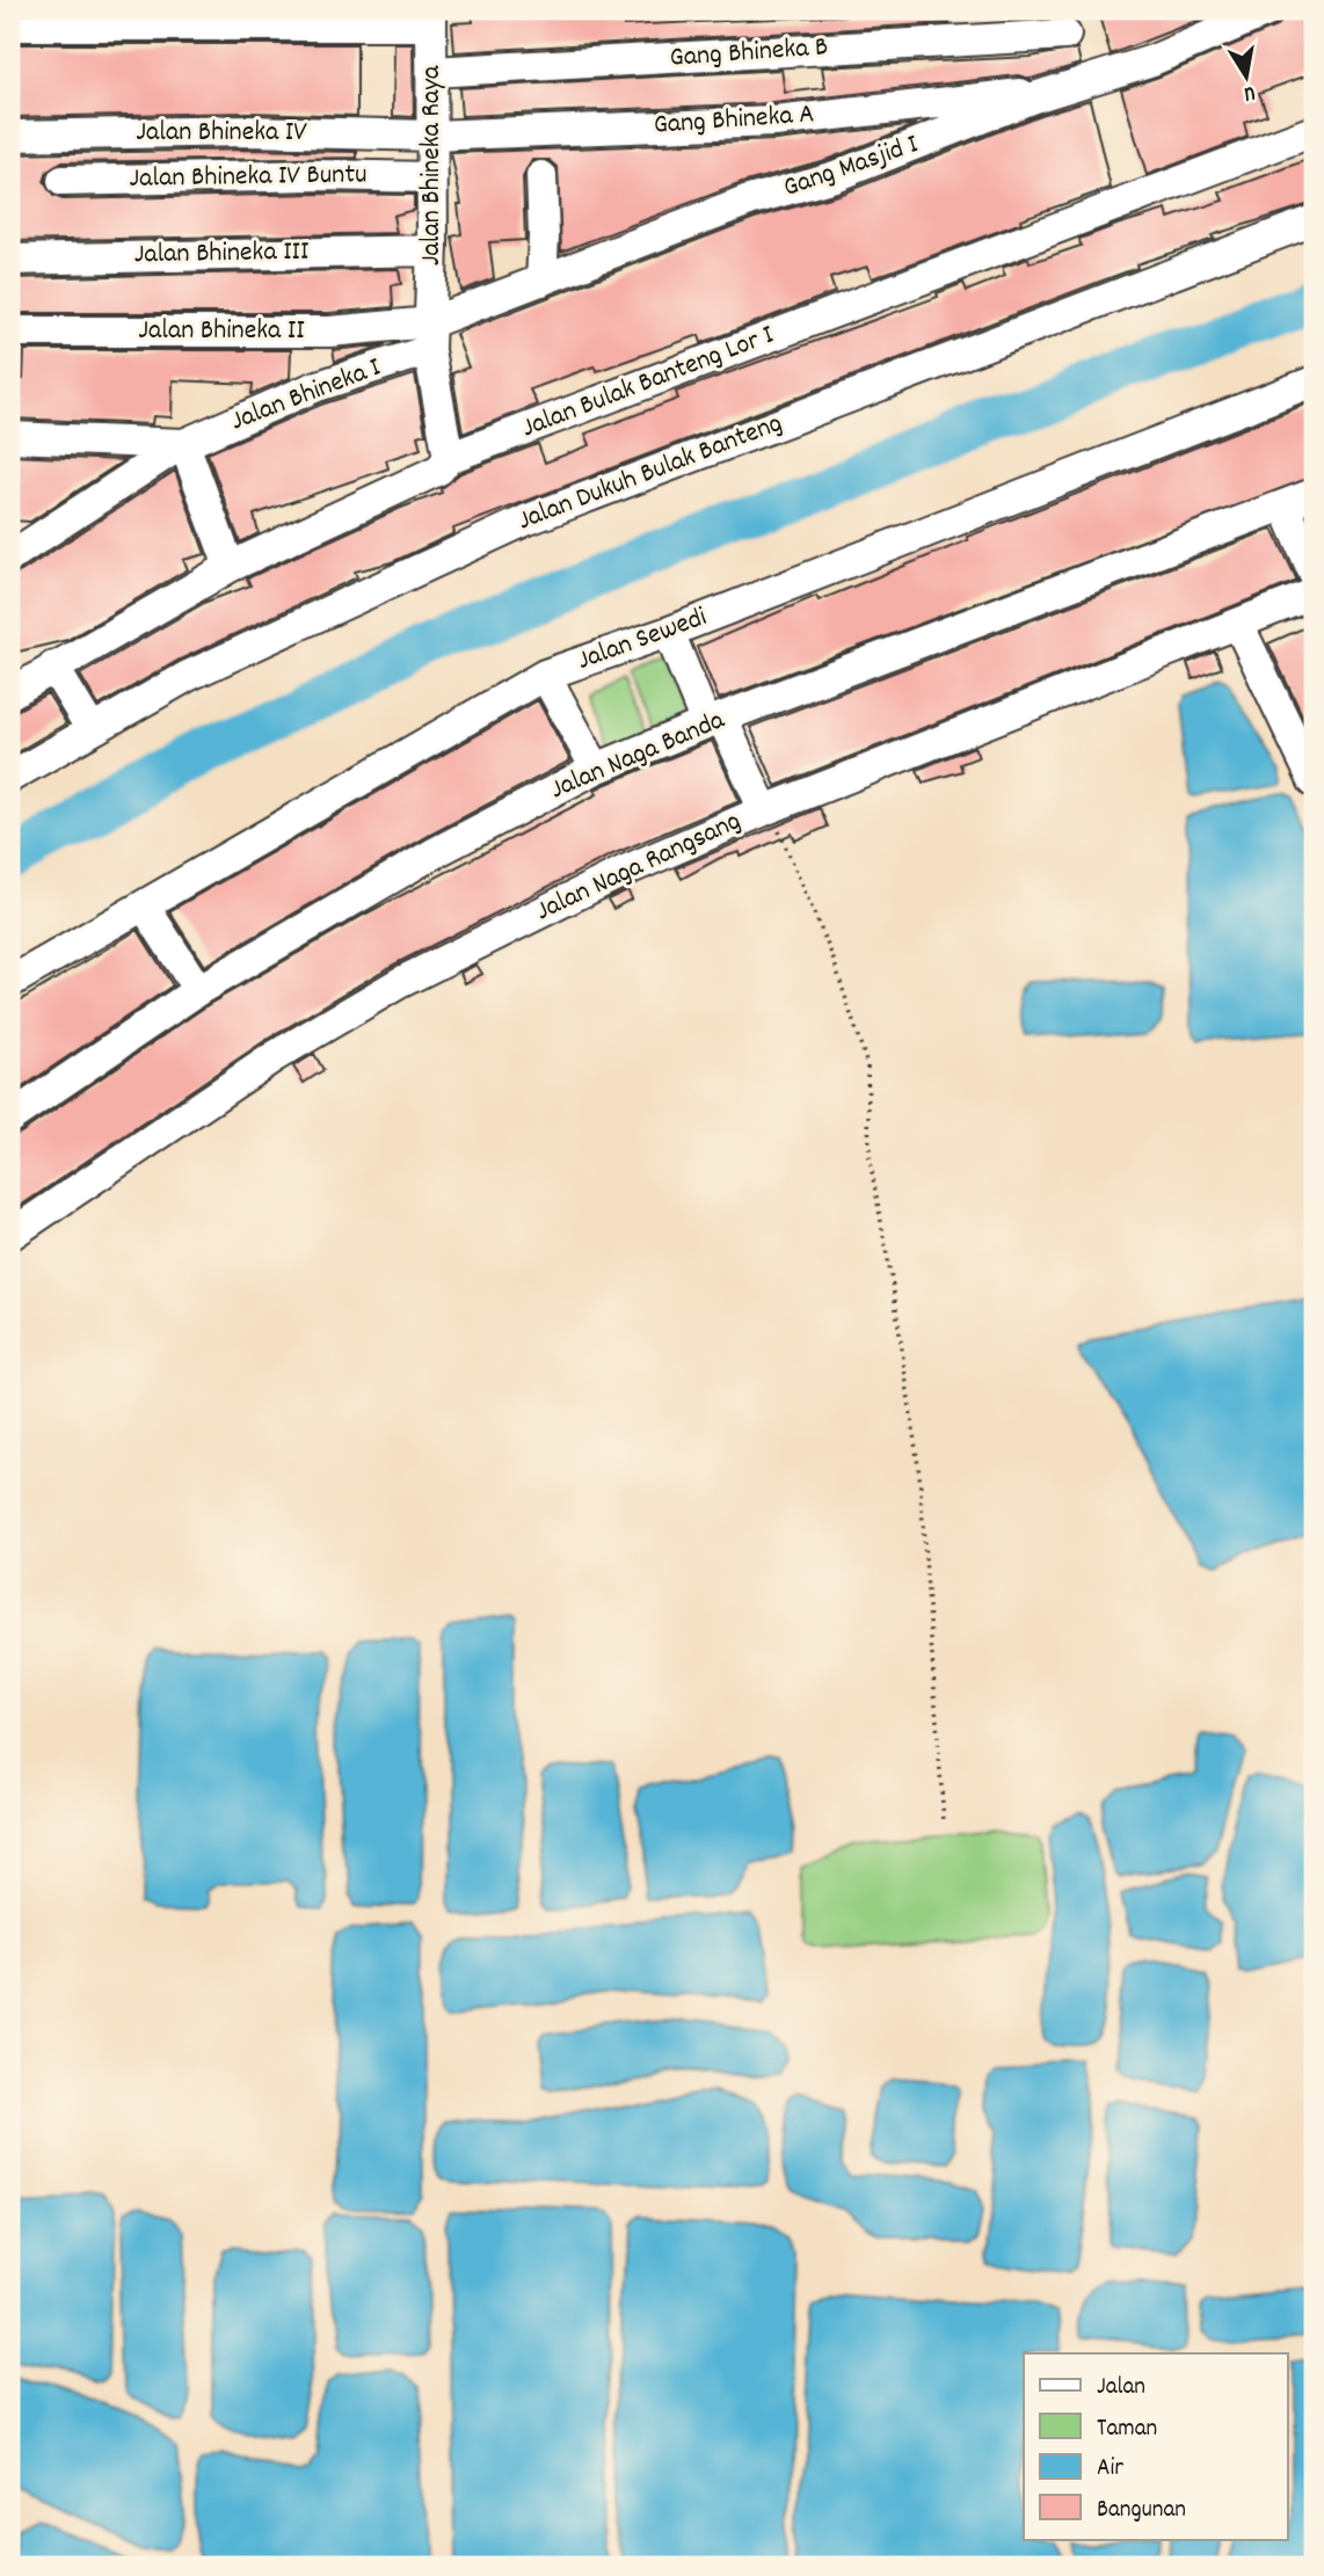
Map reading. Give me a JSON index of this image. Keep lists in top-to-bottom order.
{
  "streets": {
    "street": [
      "Gang Bhineka B",
      "Gang Bhineka A",
      "Jalan Bhineka IV",
      "Jalan Bhineka Raya",
      "Gang Masjid I",
      "Jalan Bhineka IV Buntu",
      "Jalan Bhineka III",
      "Jalan Bhineka II",
      "Jalan Bulak Banteng Lor I",
      "Jalan Bhineka I",
      "Jalan Dukuh Bulak Banteng",
      "Jalan Sewedi",
      "Jalan Naga Banda",
      "Jalan Naga Rangsang"
    ]
  },
  "crossings": [
    ["Gang Bhineka B", "Jalan Bhineka Raya"],
    ["Gang Bhineka A", "Jalan Bhineka IV"],
    ["Gang Bhineka A", "Jalan Bhineka Raya"],
    ["Gang Bhineka A", "Gang Masjid I"],
    ["Jalan Bhineka IV", "Jalan Bhineka Raya"],
    ["Jalan Bhineka Raya", "Gang Masjid I"],
    ["Jalan Bhineka Raya", "Jalan Bhineka IV Buntu"],
    ["Jalan Bhineka Raya", "Jalan Bhineka III"],
    ["Jalan Bhineka Raya", "Jalan Bhineka II"],
    ["Jalan Bhineka Raya", "Jalan Bulak Banteng Lor I"],
    ["Jalan Bhineka Raya", "Jalan Bhineka I"],
    ["Gang Masjid I", "Jalan Bhineka II"],
    ["Gang Masjid I", "Jalan Bhineka I"],
    ["Jalan Bhineka II", "Jalan Bhineka I"]
  ],
  "legend": [
    "Jalan",
    "Taman",
    "Air",
    "Bangunan"
  ],
  "north": "bottom"
}
